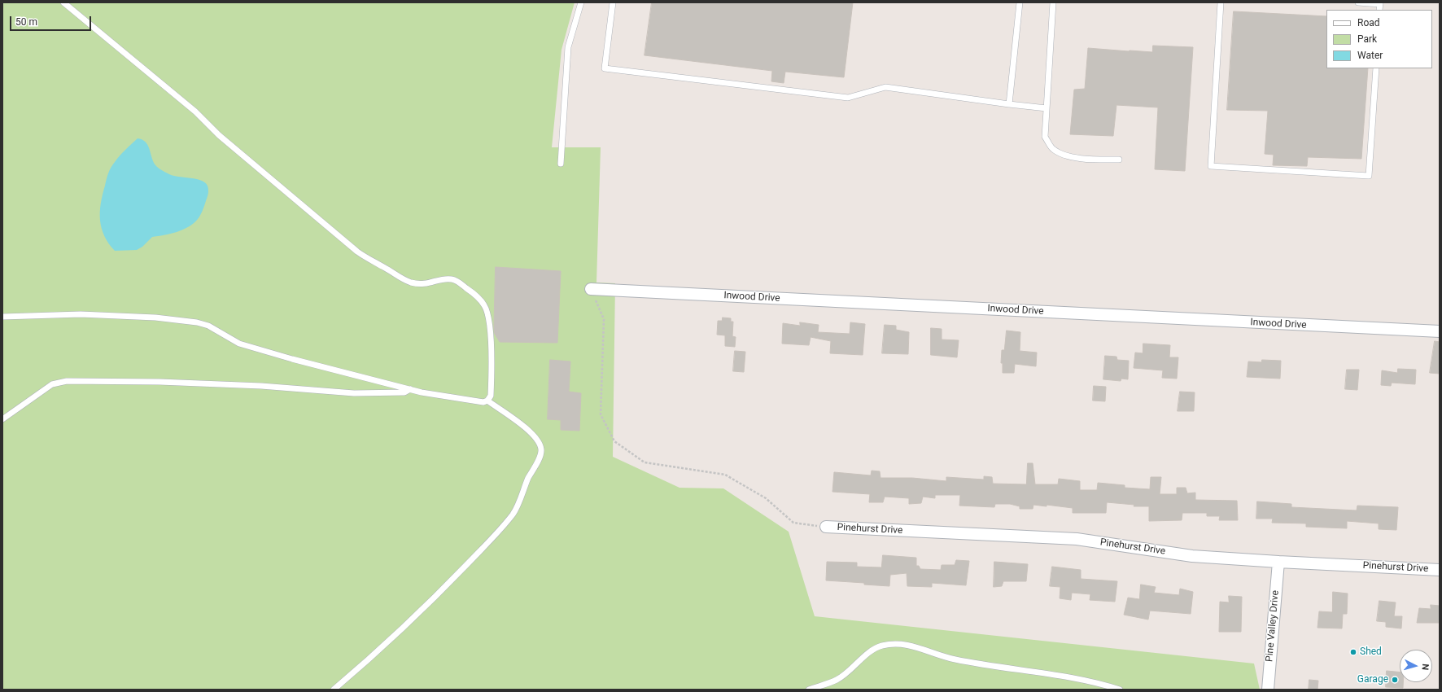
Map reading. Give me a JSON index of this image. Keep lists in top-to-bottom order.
{
  "streets": {
    "street": ["Inwood Drive", "Pinehurst Drive", "Pine Valley Drive"]
  },
  "crossings": [
    ["Pinehurst Drive", "Pine Valley Drive"]
  ],
  "places": ["Shed", "Garage"],
  "legend": ["Road", "Park", "Water"],
  "scale_bar": "50 m",
  "north": "right"
}
